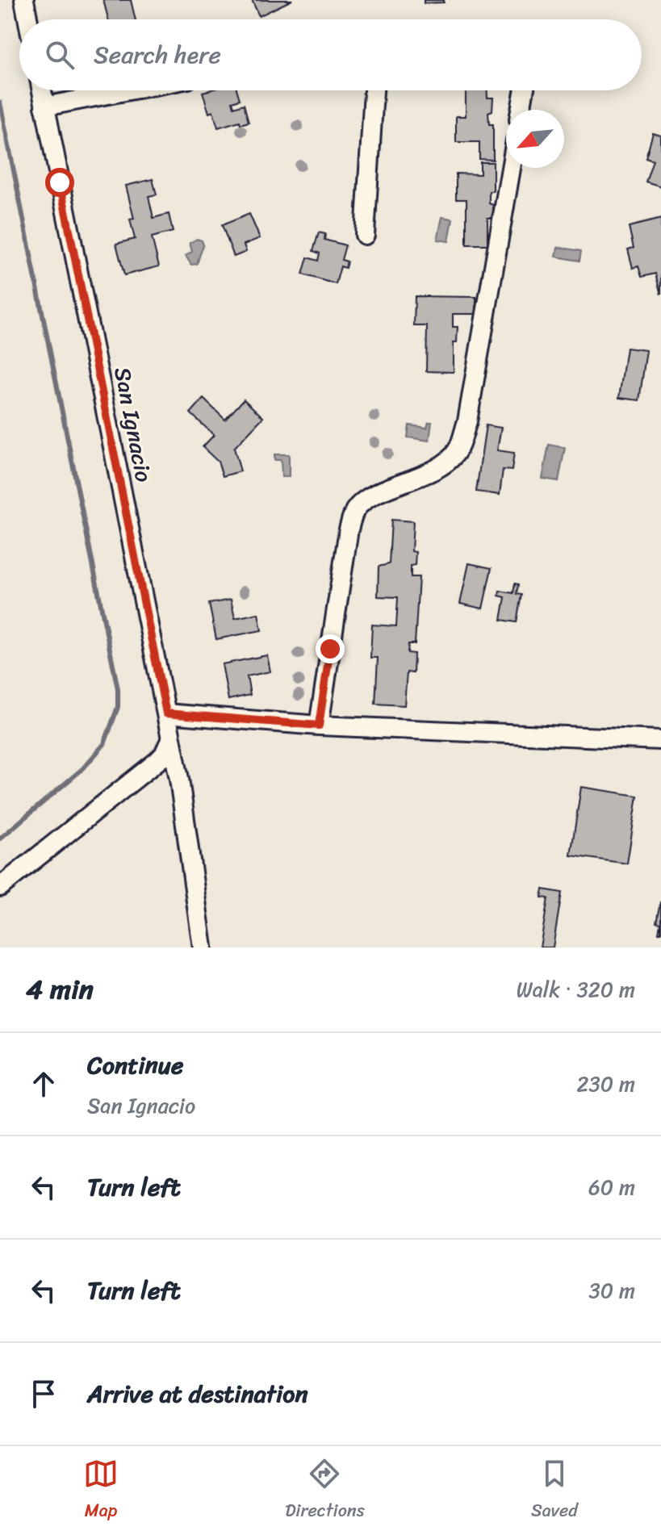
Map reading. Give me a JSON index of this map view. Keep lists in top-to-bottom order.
{
  "streets": {
    "street": ["San Ignacio"]
  },
  "north": "bottom left",
  "page": {
    "search": "Search here",
    "heading": ["4 min", "Walk · 320 m"],
    "list": [
      ["Continue", "San Ignacio", "230 m"],
      ["Turn left", "60 m"],
      ["Turn left", "30 m"],
      "Arrive at destination"
    ],
    "nav": ["Map", "Directions", "Saved"]
  }
}
